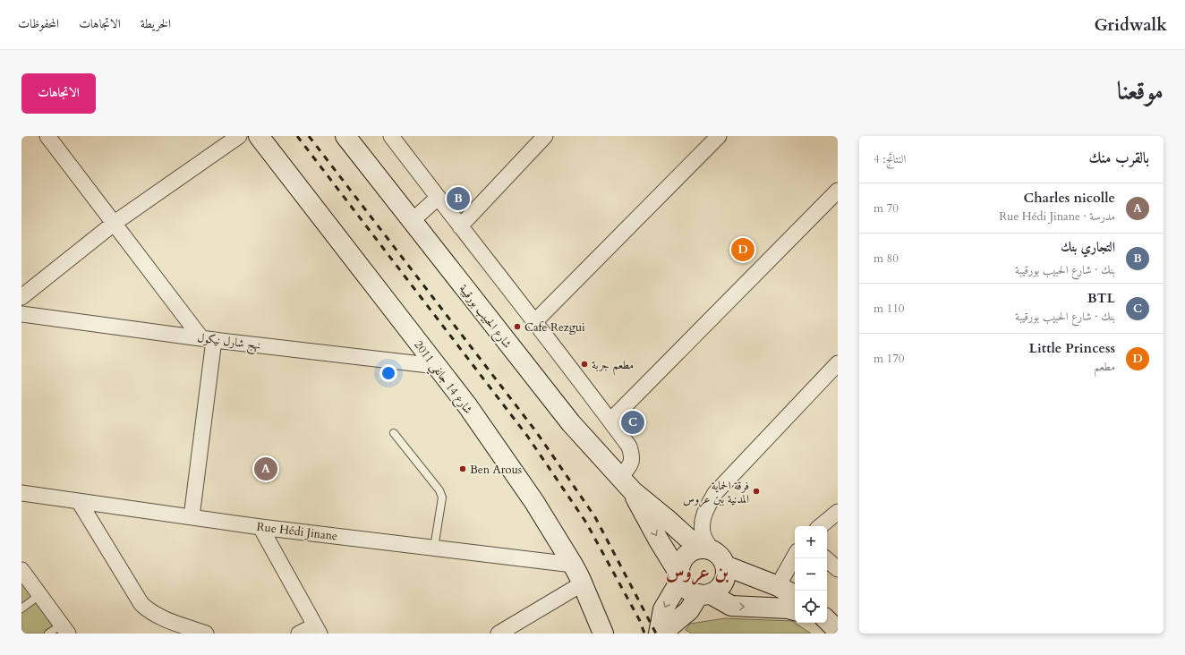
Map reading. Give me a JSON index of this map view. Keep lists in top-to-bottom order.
{
  "streets": {
    "main road": ["شارع الحبيب بورقيبة", "شارع 14 جانفي 2011"],
    "street": ["نهج شارل نيكول", "Rue Hédi Jinane"]
  },
  "crossings": [
    ["نهج شارل نيكول", "شارع 14 جانفي 2011"],
    ["شارع 14 جانفي 2011", "Rue Hédi Jinane"]
  ],
  "districts": ["بن عروس"],
  "places": [
    "Cafe Rezgui",
    "مطعم جربة",
    "Ben Arous",
    "فرقة الحماية المدنية ببن عروس"
  ],
  "page": {
    "header": "Gridwalk",
    "nav": ["الخريطة", "الاتجاهات", "المحفوظات"],
    "title": "موقعنا",
    "buttons": "الاتجاهات",
    "heading": ["بالقرب منك", "النتائج: 4"],
    "list": [
      {
        "mark": "A",
        "name": "Charles nicolle",
        "note": "مدرسة · Rue Hédi Jinane",
        "value": "70 m"
      },
      {
        "mark": "B",
        "name": "التجاري بنك",
        "note": "بنك · شارع الحبيب بورقيبة",
        "value": "80 m"
      },
      {
        "mark": "C",
        "name": "BTL",
        "note": "بنك · شارع الحبيب بورقيبة",
        "value": "110 m"
      },
      {
        "mark": "D",
        "name": "Little Princess",
        "note": "مطعم",
        "value": "170 m"
      }
    ],
    "pins": [
      "B",
      "D",
      "C",
      "A"
    ],
    "map_buttons": ["+", "−"]
  }
}
